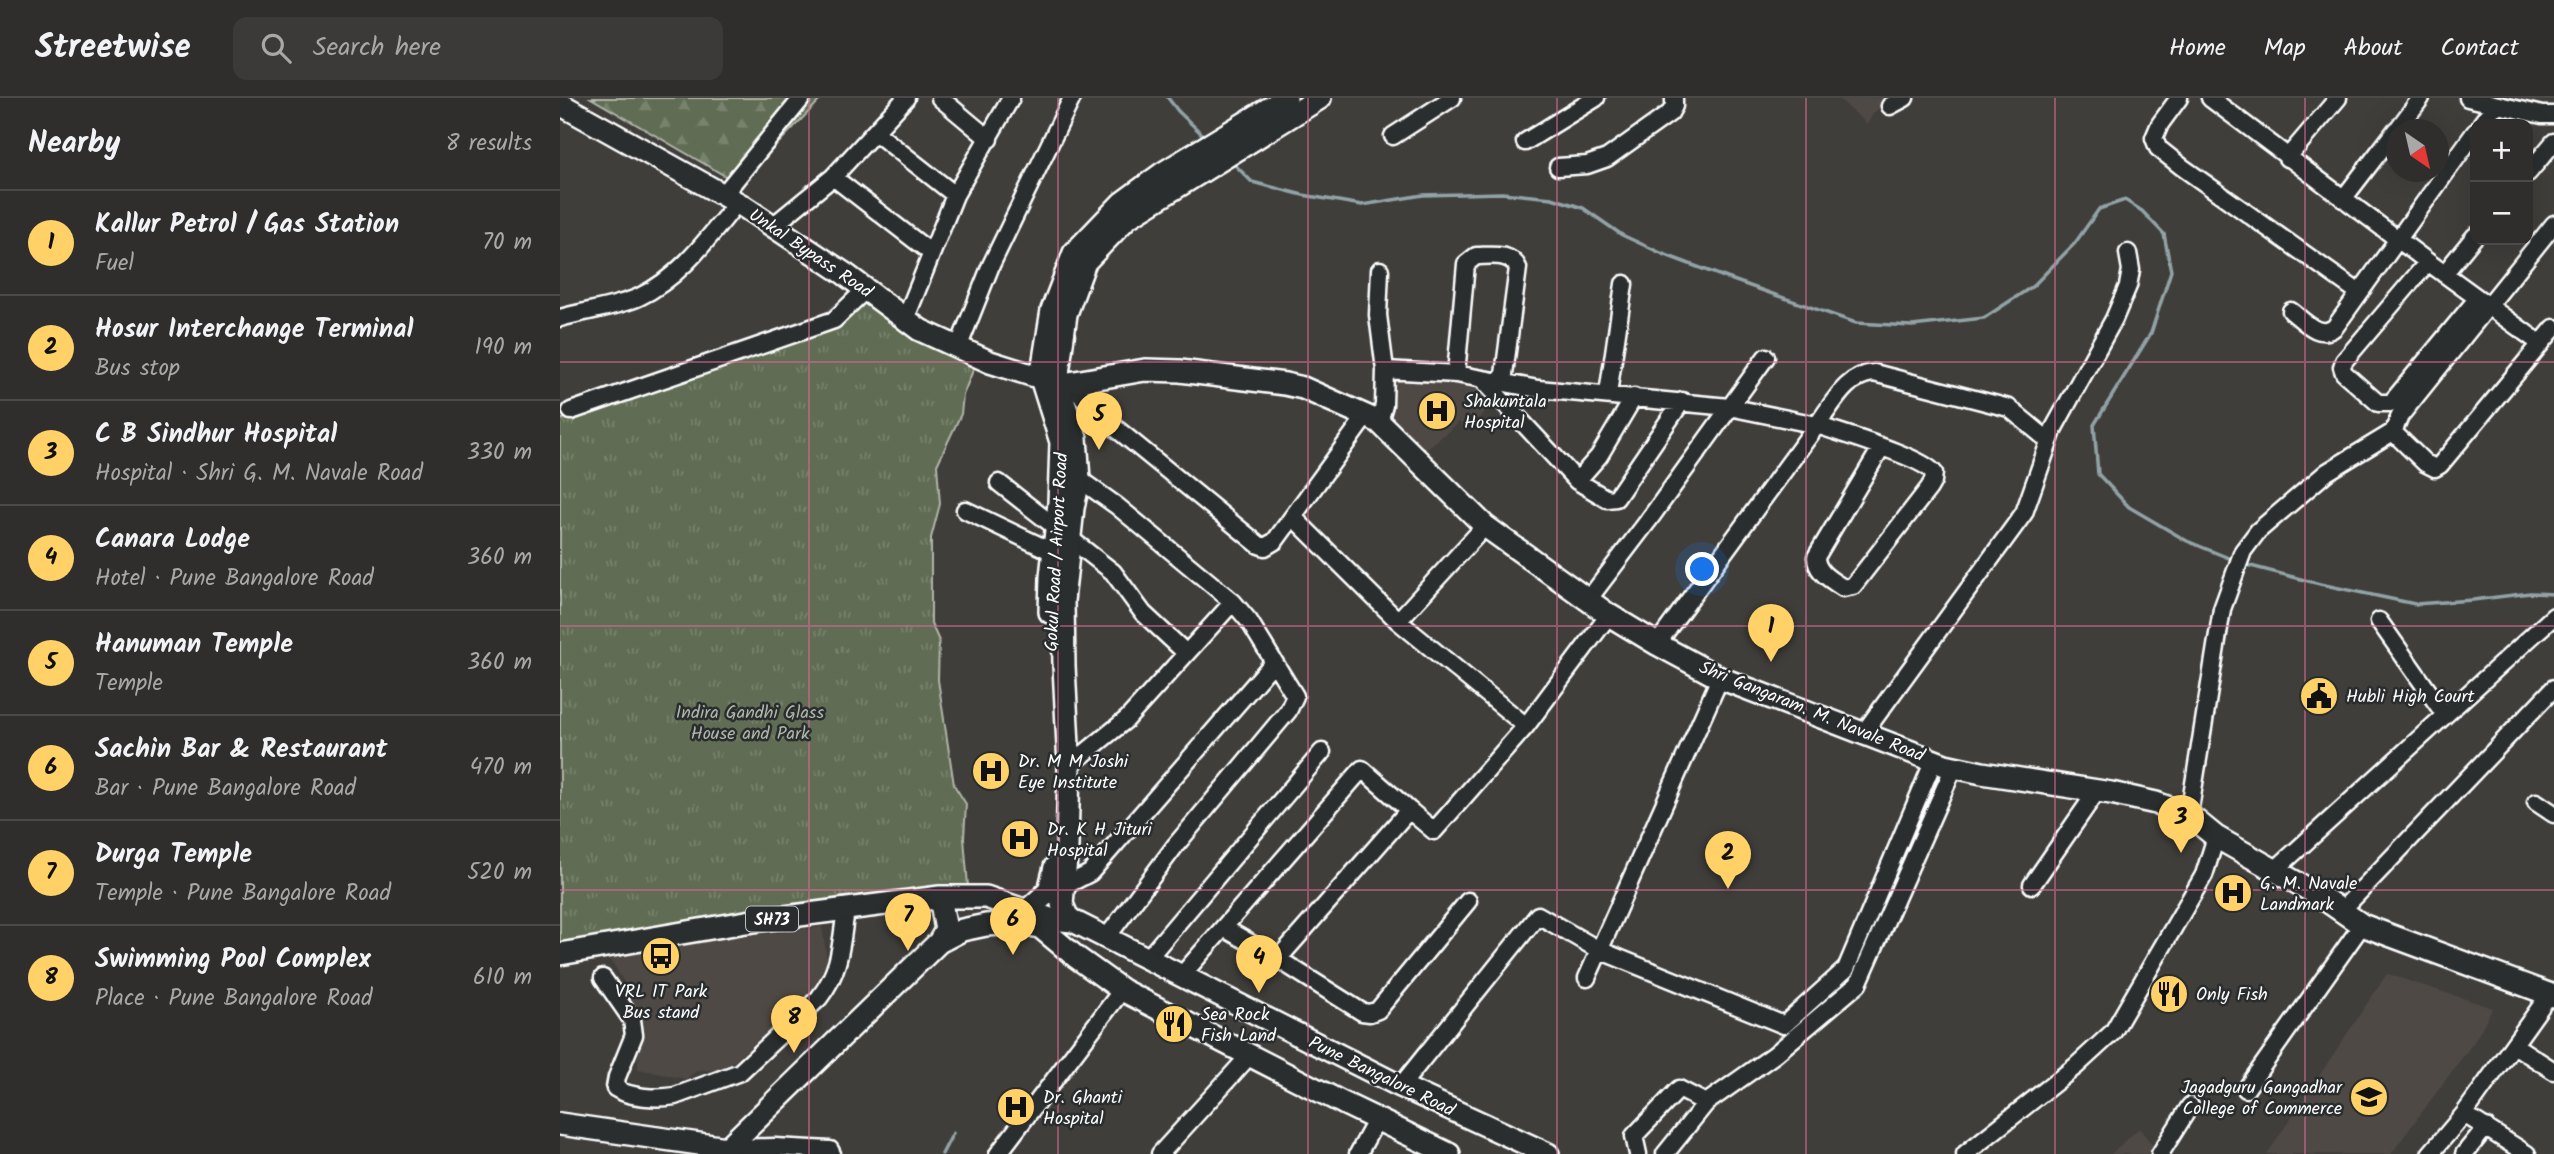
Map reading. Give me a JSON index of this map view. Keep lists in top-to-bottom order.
{
  "streets": {
    "main road": [
      "Unkal Bypass Road",
      "Gokul Road / Airport Road",
      "Shri Gangaram. M. Navale Road",
      "SH73",
      "Pune Bangalore Road"
    ]
  },
  "crossings": [
    ["Unkal Bypass Road", "Gokul Road / Airport Road"],
    ["Unkal Bypass Road", "Shri Gangaram. M. Navale Road"],
    ["Gokul Road / Airport Road", "Shri Gangaram. M. Navale Road"],
    ["Gokul Road / Airport Road", "Pune Bangalore Road"],
    ["SH73", "Pune Bangalore Road"]
  ],
  "parks": ["Indira Gandhi Glass House and Park"],
  "places": {
    "hospital": [
      "Shakuntala Hospital",
      "Dr. M M Joshi Eye Institute",
      "Dr. K H Jituri Hospital",
      "G. M. Navale Landmark",
      "Dr. Ghanti Hospital"
    ],
    "public building": ["Hubli High Court"],
    "bus stop": ["VRL IT Park Bus stand"],
    "restaurant": ["Only Fish", "Sea Rock Fish Land"],
    "school or university": ["Jagadguru Gangadhar College of Commerce"]
  },
  "north": "bottom right",
  "page": {
    "header": "Streetwise",
    "search": "Search here",
    "nav": [
      "Home",
      "Map",
      "About",
      "Contact"
    ],
    "heading": ["Nearby", "8 results"],
    "map_buttons": ["+", "−"],
    "list": [
      {
        "mark": "1",
        "name": "Kallur Petrol / Gas Station",
        "note": "Fuel",
        "value": "70 m"
      },
      {
        "mark": "2",
        "name": "Hosur Interchange Terminal",
        "note": "Bus stop",
        "value": "190 m"
      },
      {
        "mark": "3",
        "name": "C B Sindhur Hospital",
        "note": "Hospital · Shri G. M. Navale Road",
        "value": "330 m"
      },
      {
        "mark": "4",
        "name": "Canara Lodge",
        "note": "Hotel · Pune Bangalore Road",
        "value": "360 m"
      },
      {
        "mark": "5",
        "name": "Hanuman Temple",
        "note": "Temple",
        "value": "360 m"
      },
      {
        "mark": "6",
        "name": "Sachin Bar & Restaurant",
        "note": "Bar · Pune Bangalore Road",
        "value": "470 m"
      },
      {
        "mark": "7",
        "name": "Durga Temple",
        "note": "Temple · Pune Bangalore Road",
        "value": "520 m"
      },
      {
        "mark": "8",
        "name": "Swimming Pool Complex",
        "note": "Place · Pune Bangalore Road",
        "value": "610 m"
      }
    ],
    "pins": [
      "5",
      "1",
      "3",
      "2",
      "7",
      "6",
      "4",
      "8"
    ]
  }
}
